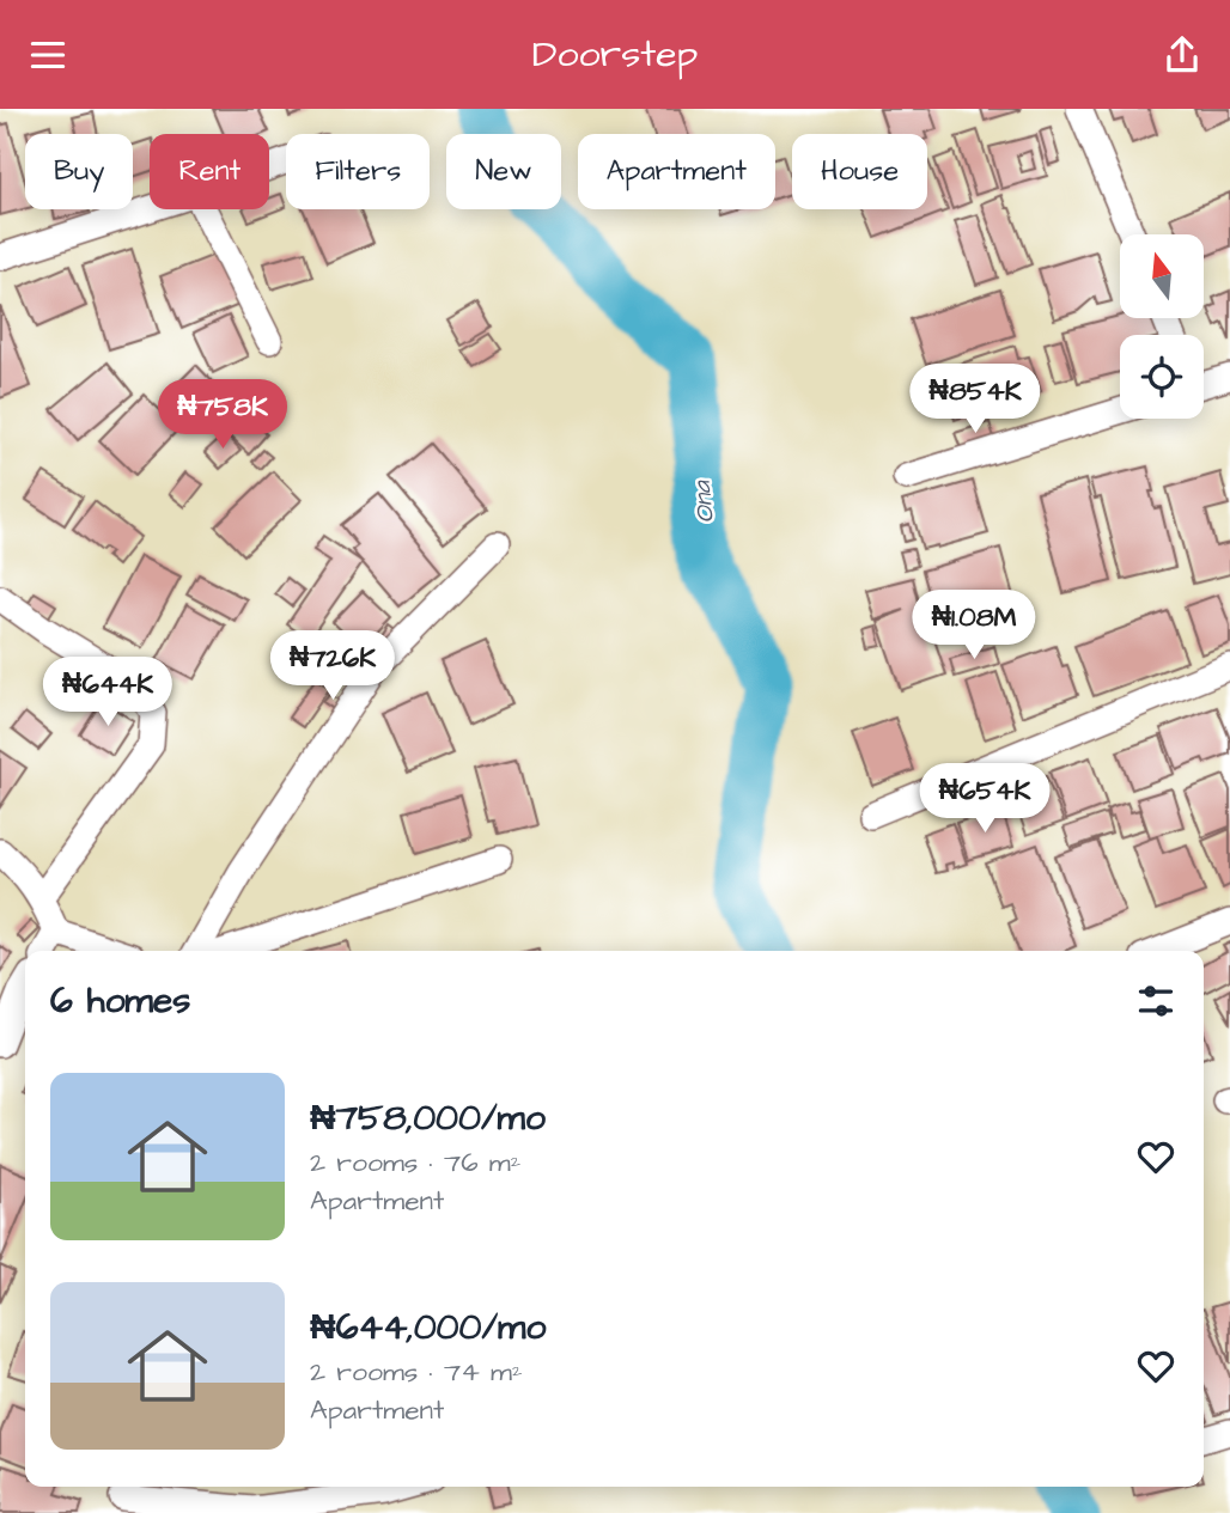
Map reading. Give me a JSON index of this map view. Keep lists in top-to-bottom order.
{
  "water": ["Ona"],
  "north": "top",
  "page": {
    "header": "Doorstep",
    "chip": [
      "Buy",
      "Rent",
      "Filters",
      "New",
      "Apartment",
      "House"
    ],
    "price": [
      "₦854K",
      "₦758K",
      "₦1.08M",
      "₦726K",
      "₦644K",
      "₦654K"
    ],
    "heading": "6 homes",
    "list": [
      {
        "name": "₦758,000/mo",
        "note": "2 rooms · 76 m² · Apartment"
      },
      {
        "name": "₦644,000/mo",
        "note": "2 rooms · 74 m² · Apartment"
      }
    ]
  }
}
